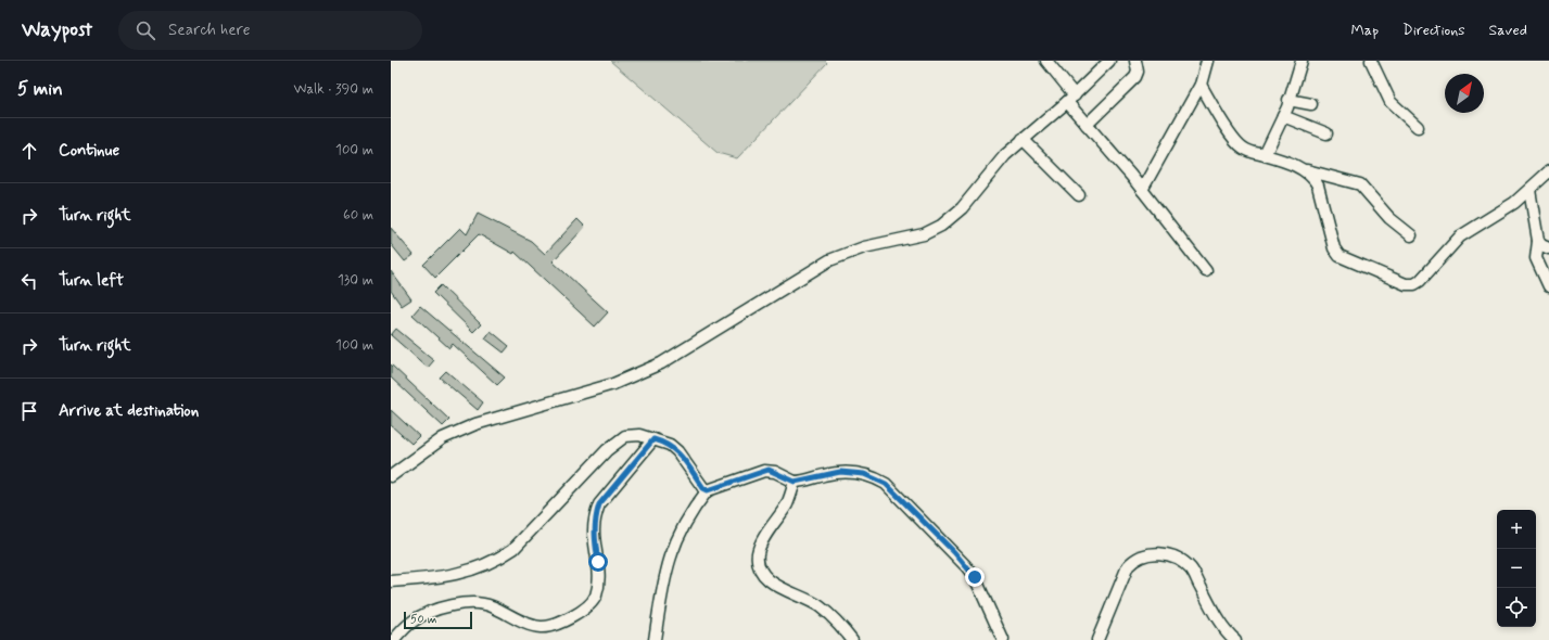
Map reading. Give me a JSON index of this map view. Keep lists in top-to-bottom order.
{
  "scale_bar": "50 m",
  "north": "top right",
  "page": {
    "header": "Waypost",
    "search": "Search here",
    "nav": ["Map", "Directions", "Saved"],
    "heading": ["5 min", "Walk · 390 m"],
    "list": [
      ["Continue", "100 m"],
      ["Turn right", "60 m"],
      ["Turn left", "130 m"],
      ["Turn right", "100 m"],
      "Arrive at destination"
    ],
    "map_buttons": ["+", "−"],
    "scale": "50 m"
  }
}
